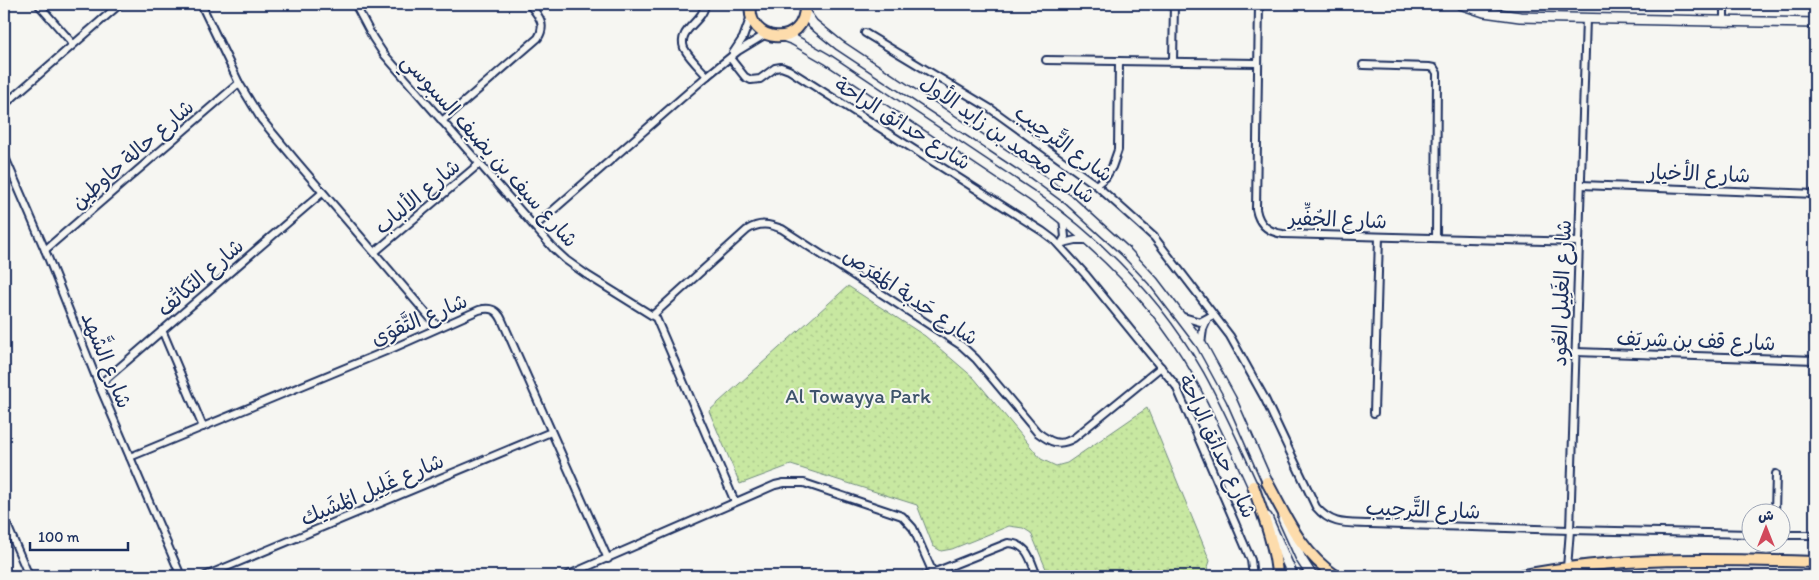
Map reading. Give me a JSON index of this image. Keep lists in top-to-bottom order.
{
  "streets": {
    "main road": ["شارع محمد بن زايد الأول"],
    "street": [
      "شارع حدائق الراحة",
      "شارع التَّرحِيب",
      "شارع سيف بن يضيف السبوسي",
      "شارع حالة حاوطين",
      "شارع الأخيار",
      "شارع الألباب",
      "شارع الجُفِّير",
      "شارع التَكاتُف",
      "شارع الغَلِيل العُود",
      "شارع حَدبة المَفرَص",
      "شارع التَّقوَى",
      "شارع قف بن شريَف",
      "شارع الشَّهد",
      "شارع غَلِيل المُشَيك"
    ]
  },
  "crossings": [
    ["شارع حدائق الراحة", "شارع حَدبة المَفرَص"],
    ["شارع التَّرحِيب", "شارع الغَلِيل العُود"],
    ["شارع سيف بن يضيف السبوسي", "شارع الألباب"],
    ["شارع سيف بن يضيف السبوسي", "شارع حَدبة المَفرَص"],
    ["شارع حالة حاوطين", "شارع الشَّهد"],
    ["شارع الأخيار", "شارع الغَلِيل العُود"],
    ["شارع الجُفِّير", "شارع الغَلِيل العُود"],
    ["شارع التَكاتُف", "شارع الشَّهد"],
    ["شارع الغَلِيل العُود", "شارع قف بن شريَف"],
    ["شارع التَّقوَى", "شارع الشَّهد"],
    ["شارع التَّقوَى", "شارع غَلِيل المُشَيك"]
  ],
  "parks": ["Al Towayya Park"],
  "scale_bar": "100 m",
  "north": "top"
}
